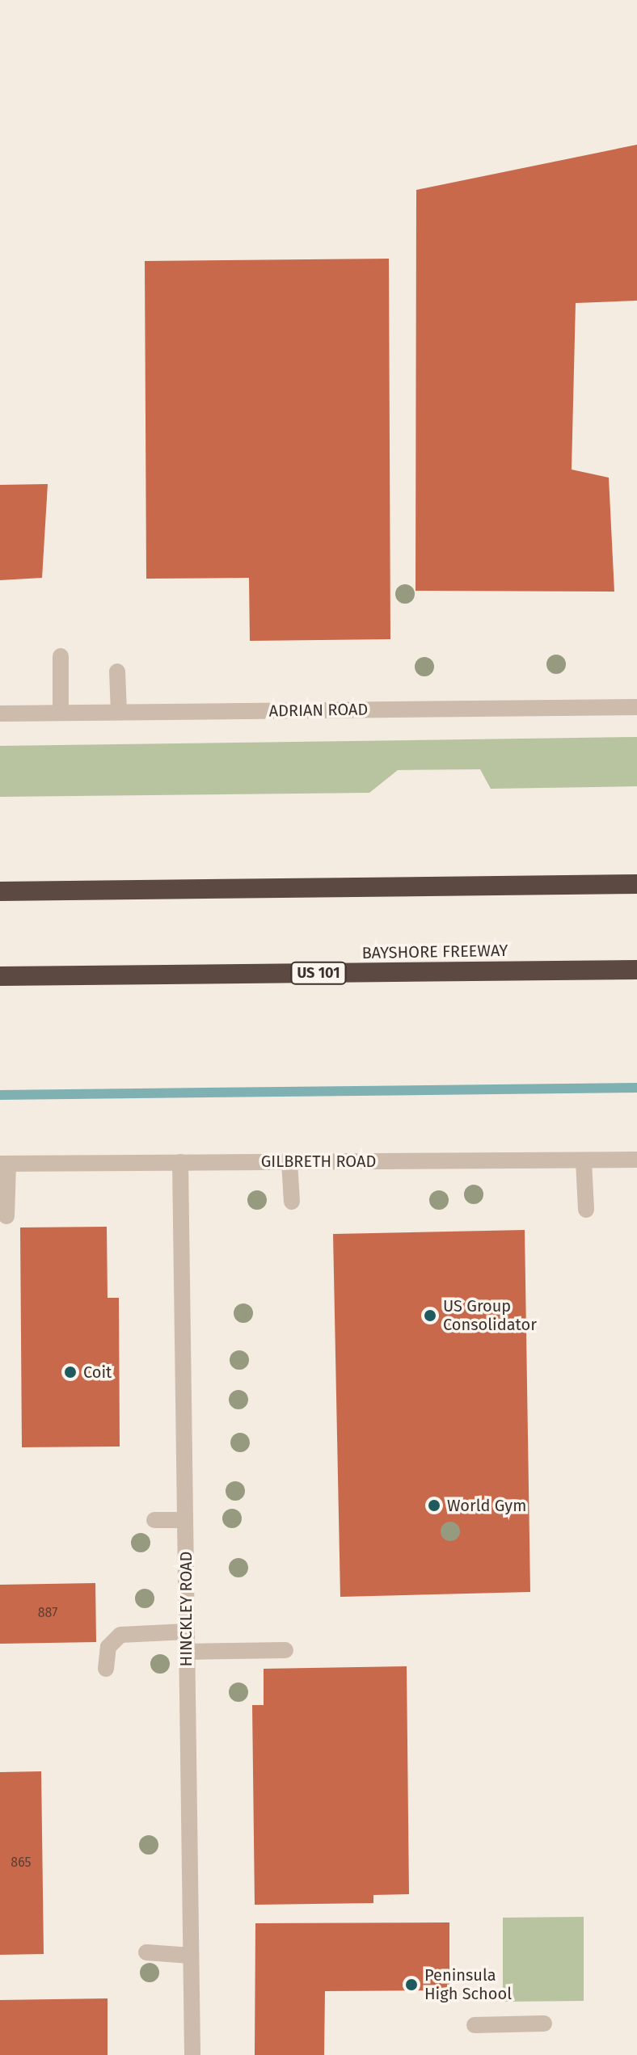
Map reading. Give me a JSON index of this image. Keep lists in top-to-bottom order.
{
  "streets": {
    "highway": ["BAYSHORE FREEWAY", "US 101"],
    "street": ["ADRIAN ROAD", "GILBRETH ROAD", "HINCKLEY ROAD"]
  },
  "crossings": [
    ["GILBRETH ROAD", "HINCKLEY ROAD"]
  ],
  "places": [
    "US Group Consolidator",
    "Coit",
    "World Gym",
    "Peninsula High School"
  ],
  "house_numbers": ["887", "865"]
}
